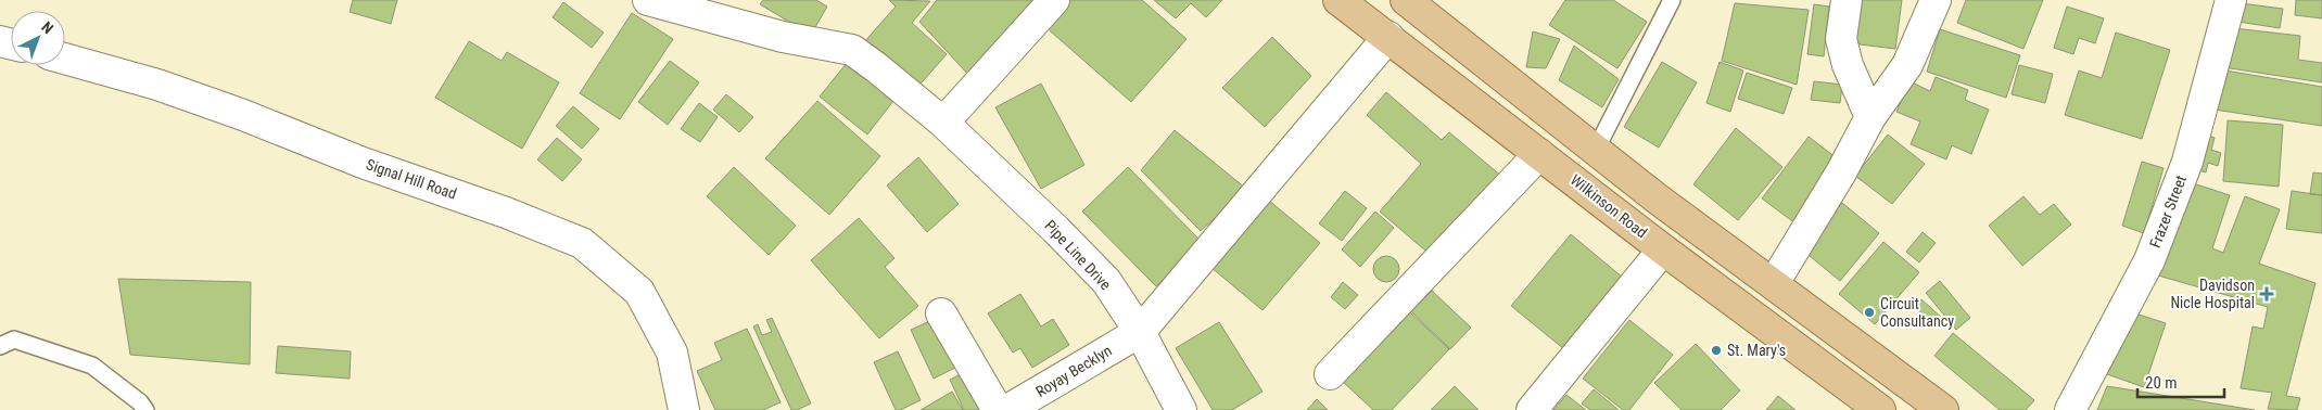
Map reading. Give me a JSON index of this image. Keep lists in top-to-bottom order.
{
  "streets": {
    "main road": ["Wilkinson Road"],
    "street": [
      "Signal Hill Road",
      "Frazer Street",
      "Pipe Line Drive",
      "Royay Becklyn"
    ]
  },
  "crossings": [
    ["Wilkinson Road", "Royay Becklyn"],
    ["Pipe Line Drive", "Royay Becklyn"]
  ],
  "places": {
    "health": ["Davidson Nicle Hospital"],
    "other": ["Circuit Consultancy", "St. Mary's"]
  },
  "scale_bar": "20 m",
  "north": "top right"
}
